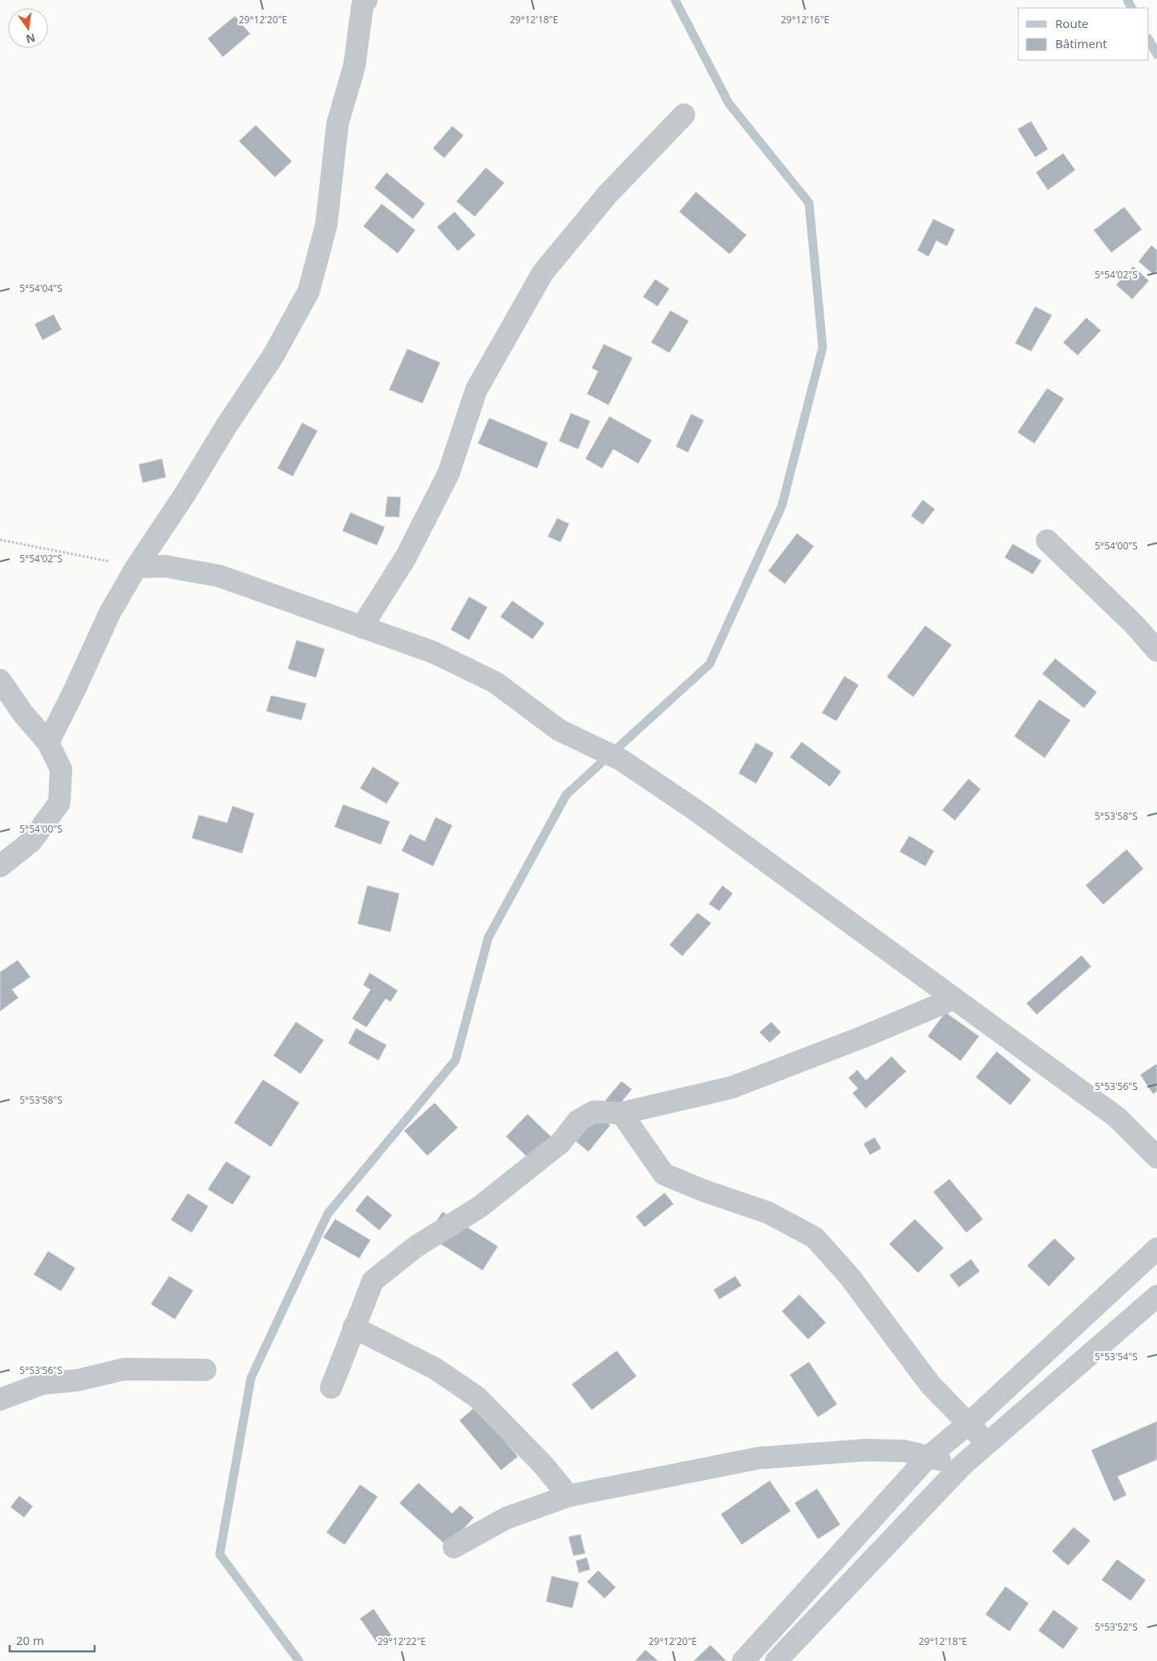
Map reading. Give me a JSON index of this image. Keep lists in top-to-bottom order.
{
  "legend": ["Route", "Bâtiment"],
  "scale_bar": "20 m",
  "north": "bottom",
  "coordinates": [
    "29°12'16\"E",
    "29°12'20\"E",
    "29°12'18\"E",
    "5°54'02\"S",
    "5°54'04\"S",
    "5°54'00\"S",
    "5°53'58\"S",
    "5°53'56\"S",
    "5°53'54\"S",
    "5°53'52\"S",
    "29°12'22\"E"
  ]
}
